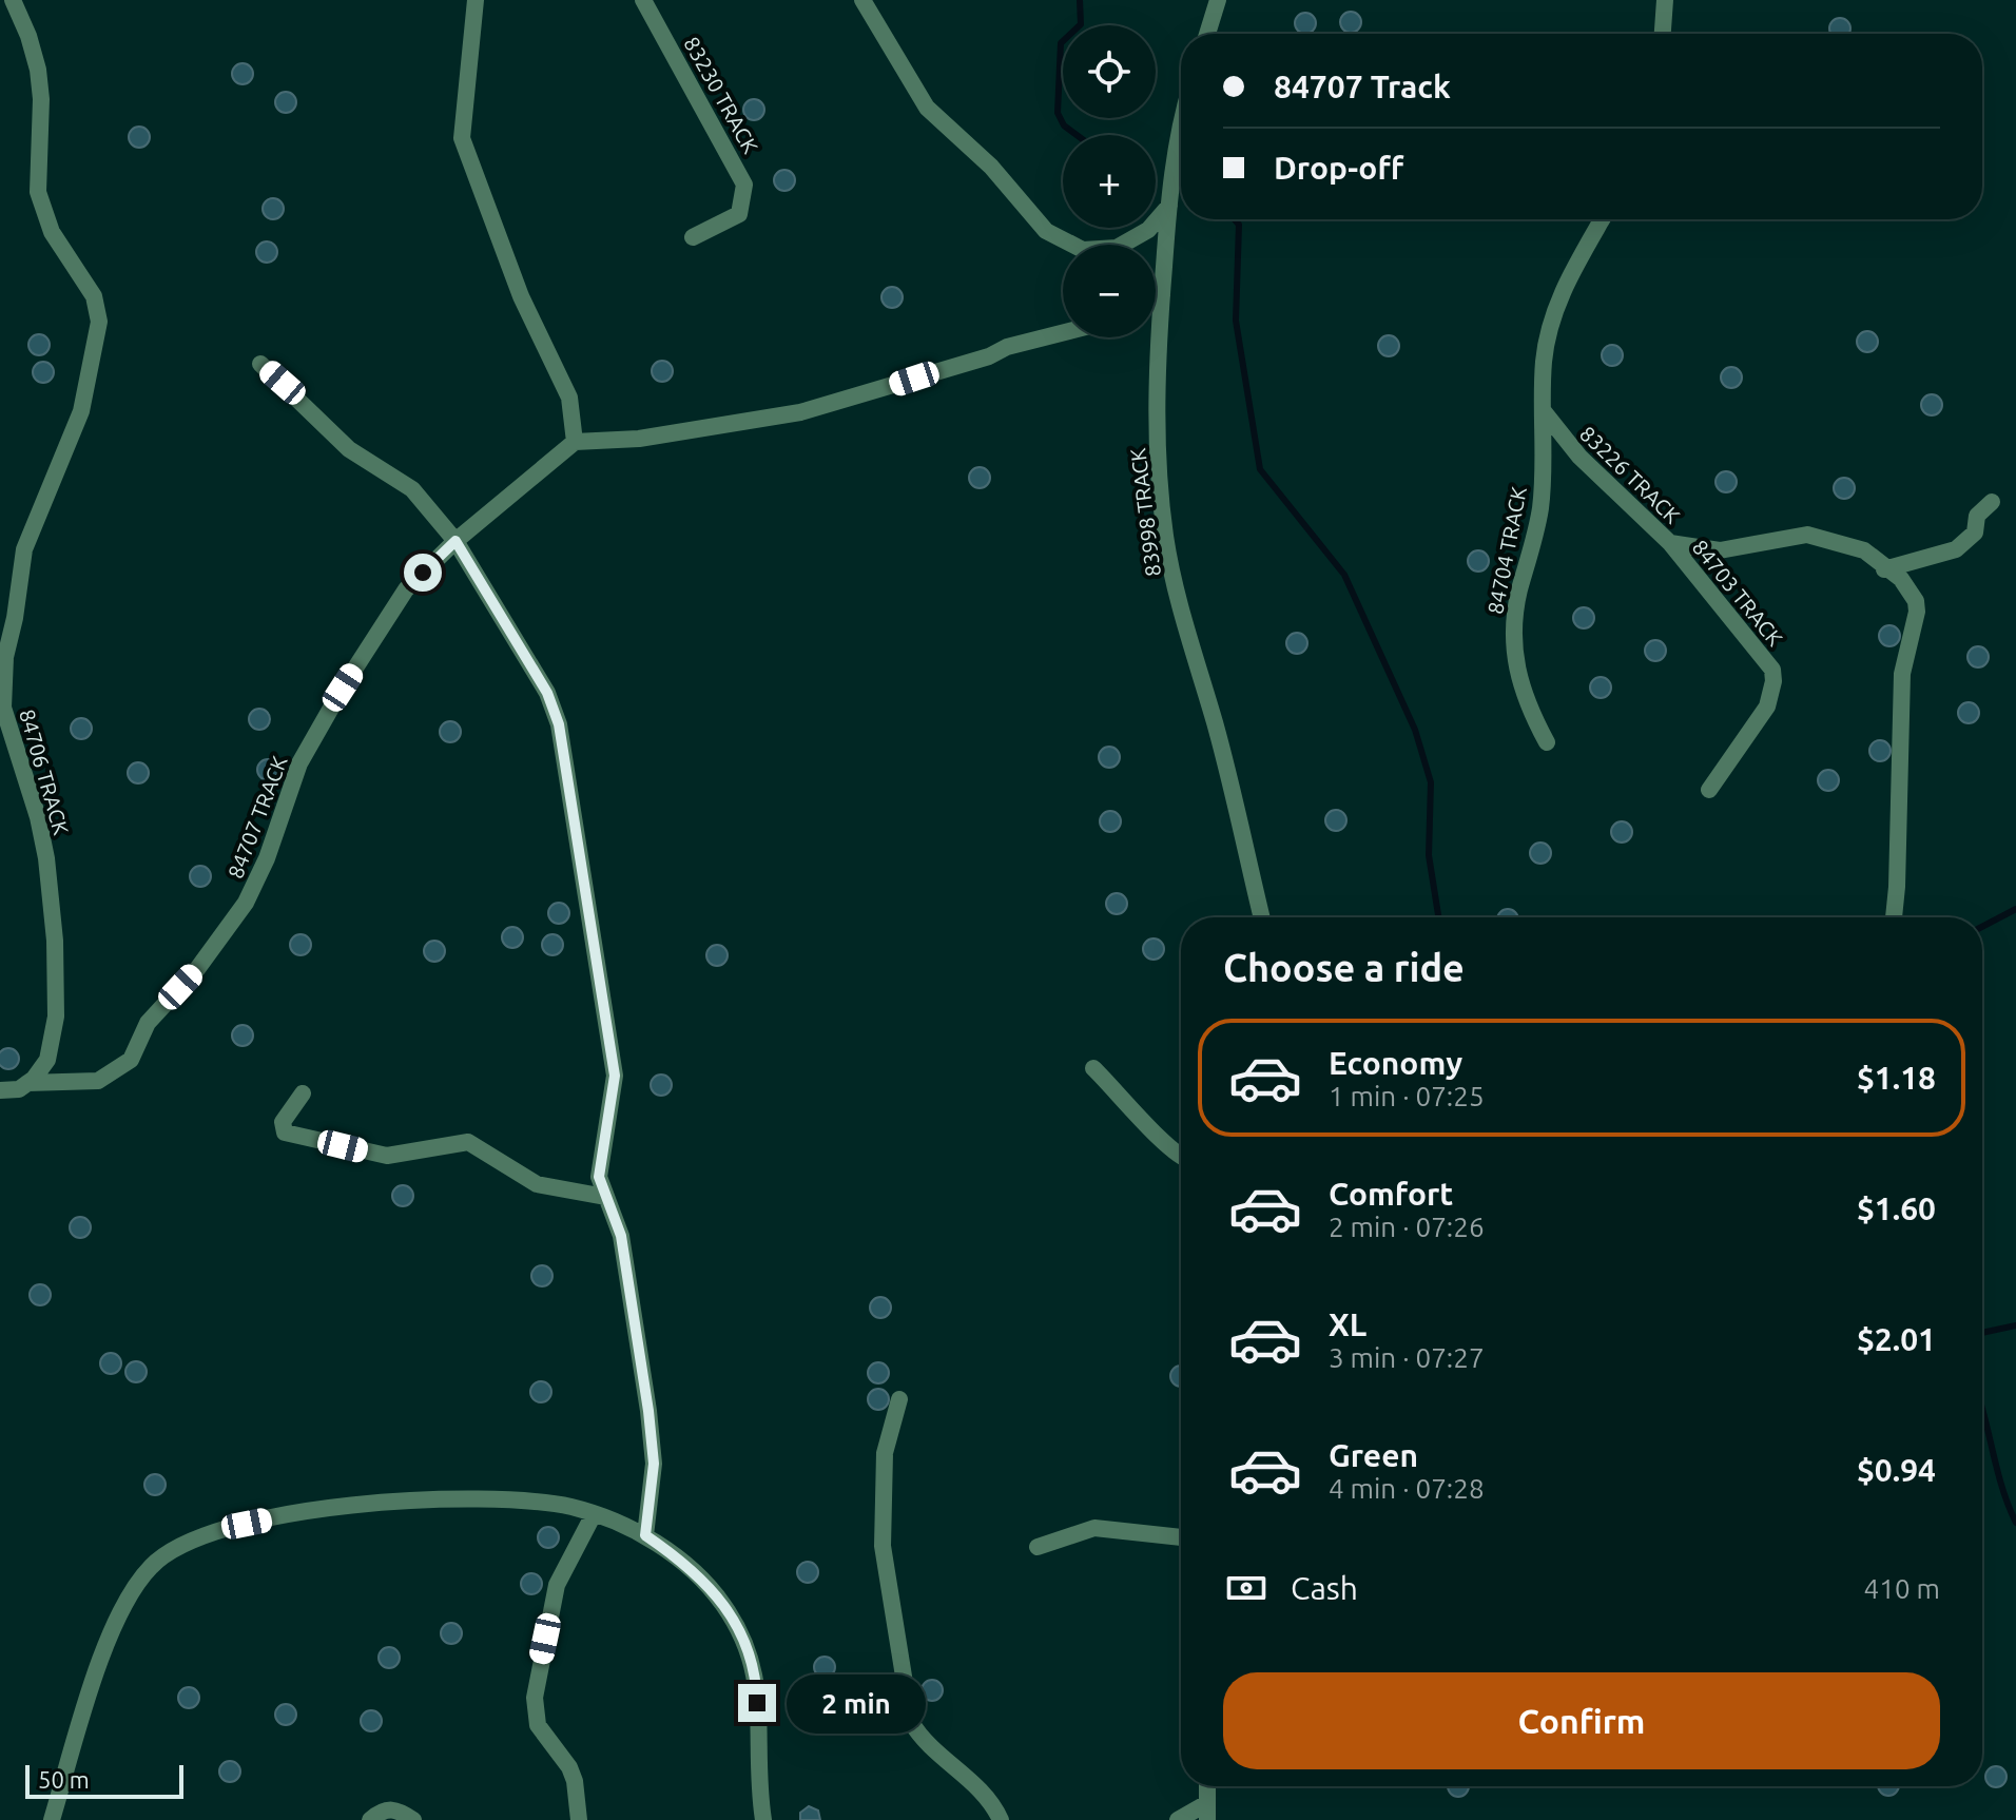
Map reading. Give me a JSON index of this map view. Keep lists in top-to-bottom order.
{
  "streets": {
    "street": [
      "83230 TRACK",
      "83226 TRACK",
      "83998 TRACK",
      "84704 TRACK",
      "84703 TRACK",
      "84706 TRACK",
      "84707 TRACK"
    ]
  },
  "crossings": [
    ["83226 TRACK", "84704 TRACK"],
    ["83226 TRACK", "84703 TRACK"],
    ["84706 TRACK", "84707 TRACK"]
  ],
  "scale_bar": "50 m",
  "page": {
    "map_buttons": ["+", "−"],
    "banner": ["84707 Track", "Drop-off"],
    "heading": "Choose a ride",
    "list": [
      {
        "name": "Economy",
        "note": "1 min · 07:25",
        "value": "$1.18"
      },
      {
        "name": "Comfort",
        "note": "2 min · 07:26",
        "value": "$1.60"
      },
      {
        "name": "XL",
        "note": "3 min · 07:27",
        "value": "$2.01"
      },
      {
        "name": "Green",
        "note": "4 min · 07:28",
        "value": "$0.94"
      }
    ],
    "pay": ["Cash", "410 m"],
    "buttons": "Confirm",
    "bubble": "2 min",
    "scale": "50 m"
  }
}
